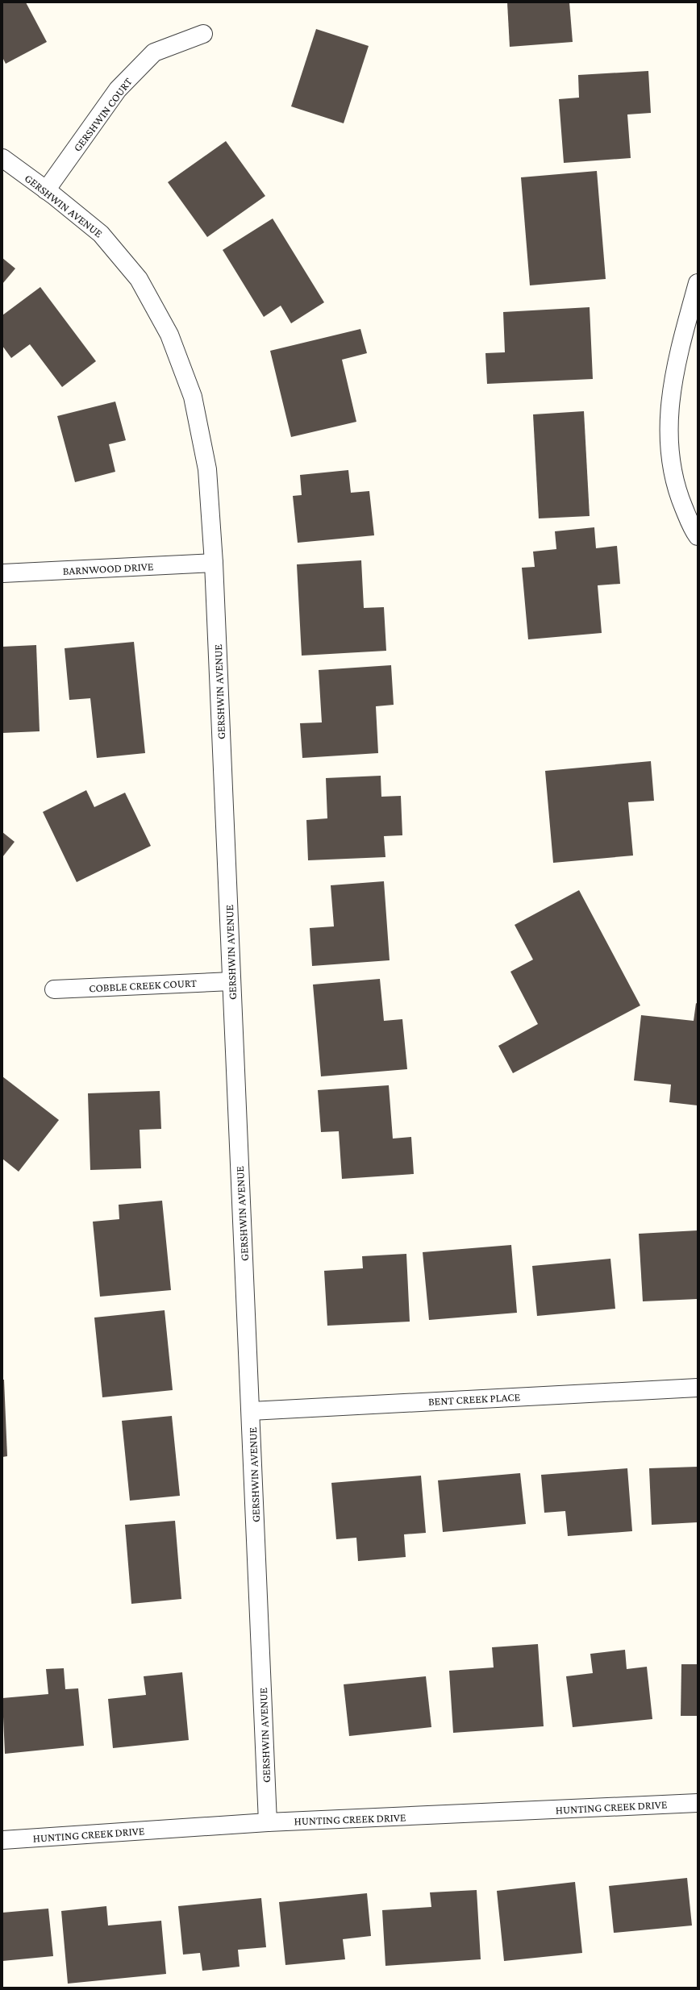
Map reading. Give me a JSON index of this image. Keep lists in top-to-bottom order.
{
  "streets": {
    "street": [
      "GERSHWIN COURT",
      "GERSHWIN AVENUE",
      "BARNWOOD DRIVE",
      "COBBLE CREEK COURT",
      "BENT CREEK PLACE",
      "HUNTING CREEK DRIVE"
    ]
  },
  "crossings": [
    ["GERSHWIN COURT", "GERSHWIN AVENUE"],
    ["GERSHWIN AVENUE", "BARNWOOD DRIVE"],
    ["GERSHWIN AVENUE", "COBBLE CREEK COURT"],
    ["GERSHWIN AVENUE", "BENT CREEK PLACE"],
    ["GERSHWIN AVENUE", "HUNTING CREEK DRIVE"]
  ]
}
